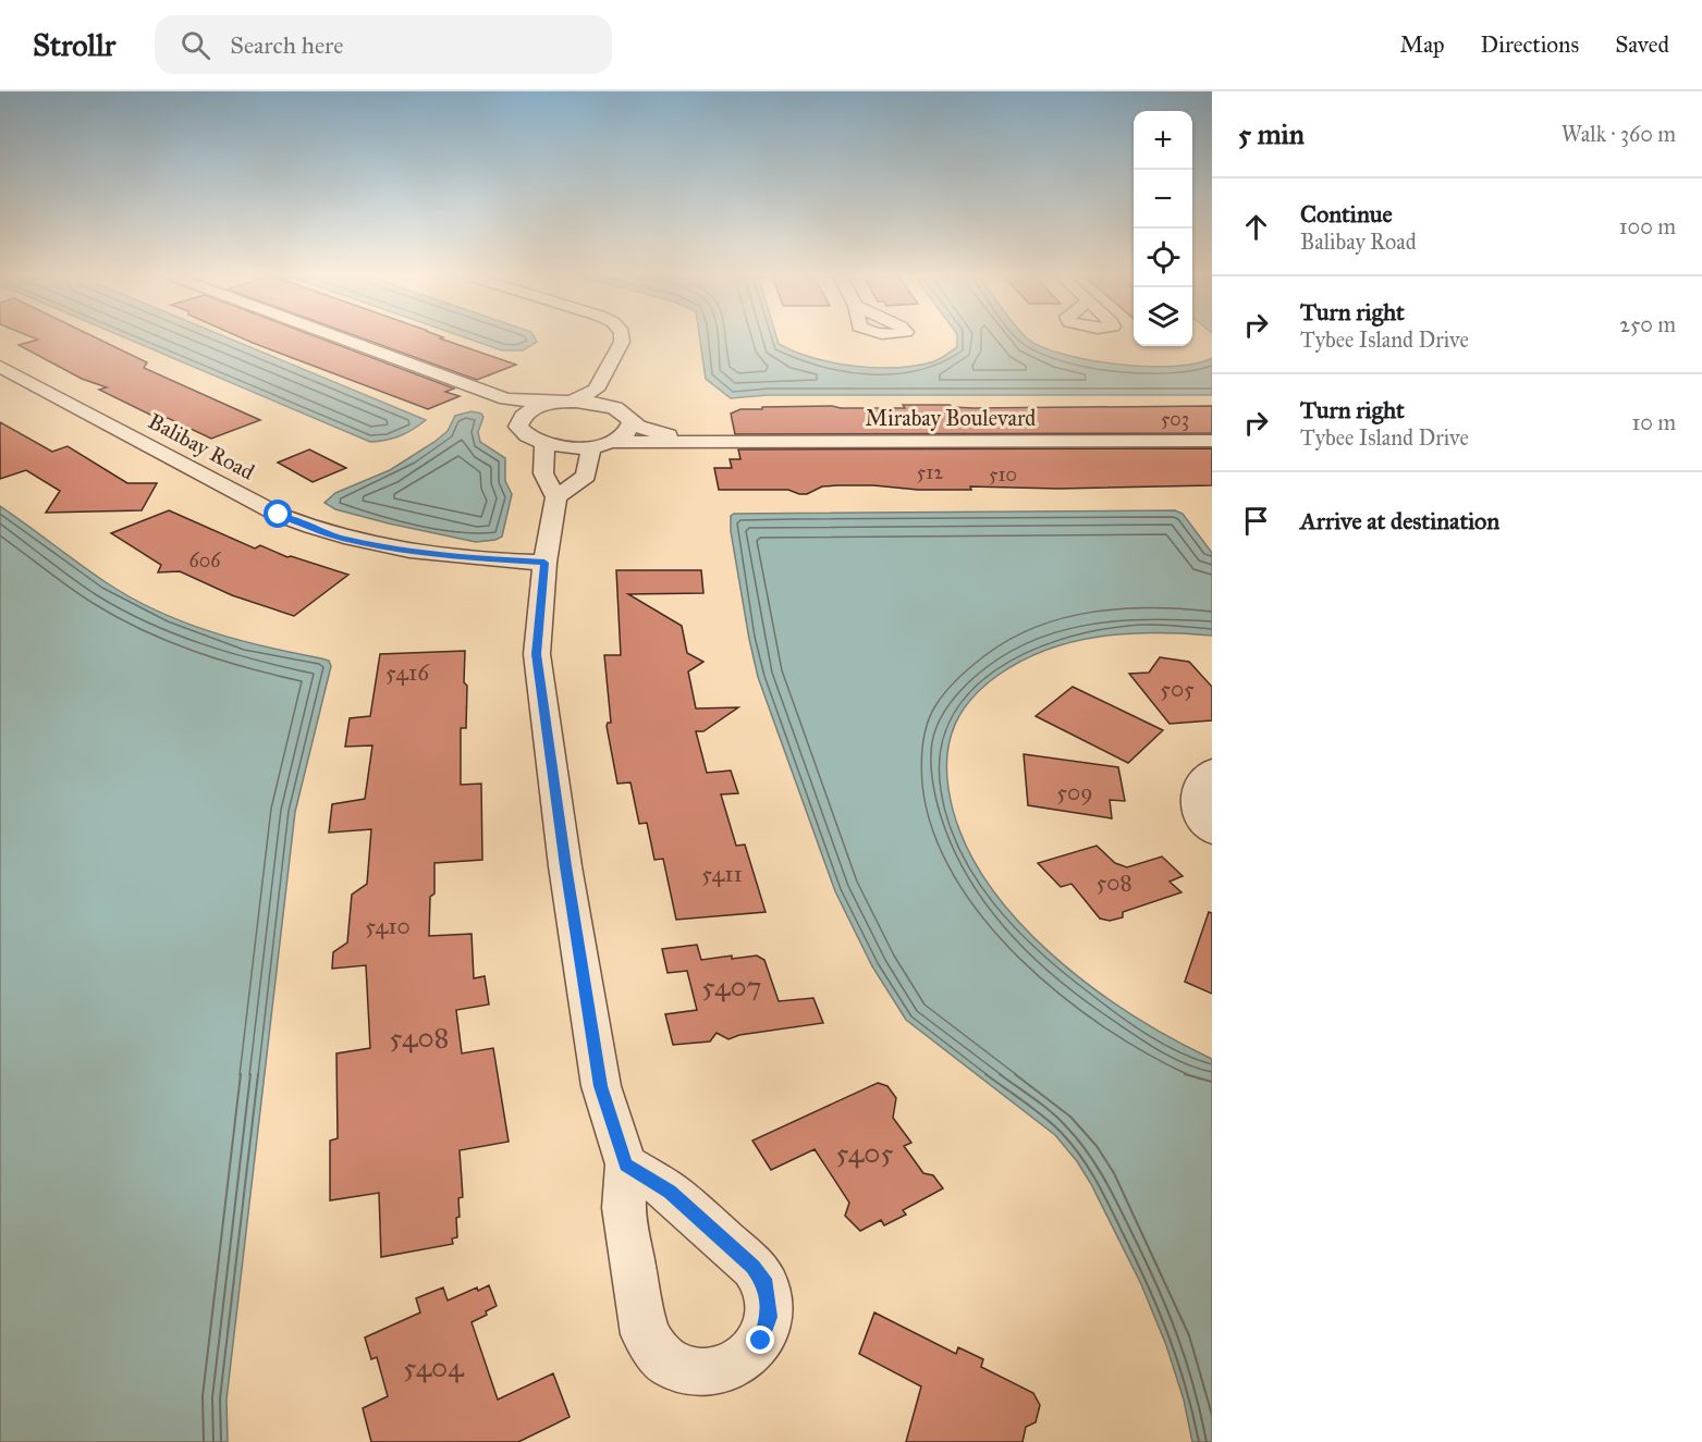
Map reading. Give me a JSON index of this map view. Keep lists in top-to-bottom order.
{
  "streets": {
    "street": ["Mirabay Boulevard", "Balibay Road"]
  },
  "house_numbers": [
    "503",
    "512",
    "510",
    "606",
    "5416",
    "505",
    "509",
    "5411",
    "508",
    "5410",
    "5407",
    "5408",
    "5405",
    "5404"
  ],
  "page": {
    "header": "Strollr",
    "search": "Search here",
    "nav": ["Map", "Directions", "Saved"],
    "heading": ["5 min", "Walk · 360 m"],
    "map_buttons": ["+", "−"],
    "list": [
      ["Continue", "Balibay Road", "100 m"],
      ["Turn right", "Tybee Island Drive", "250 m"],
      ["Turn right", "Tybee Island Drive", "10 m"],
      "Arrive at destination"
    ]
  }
}
